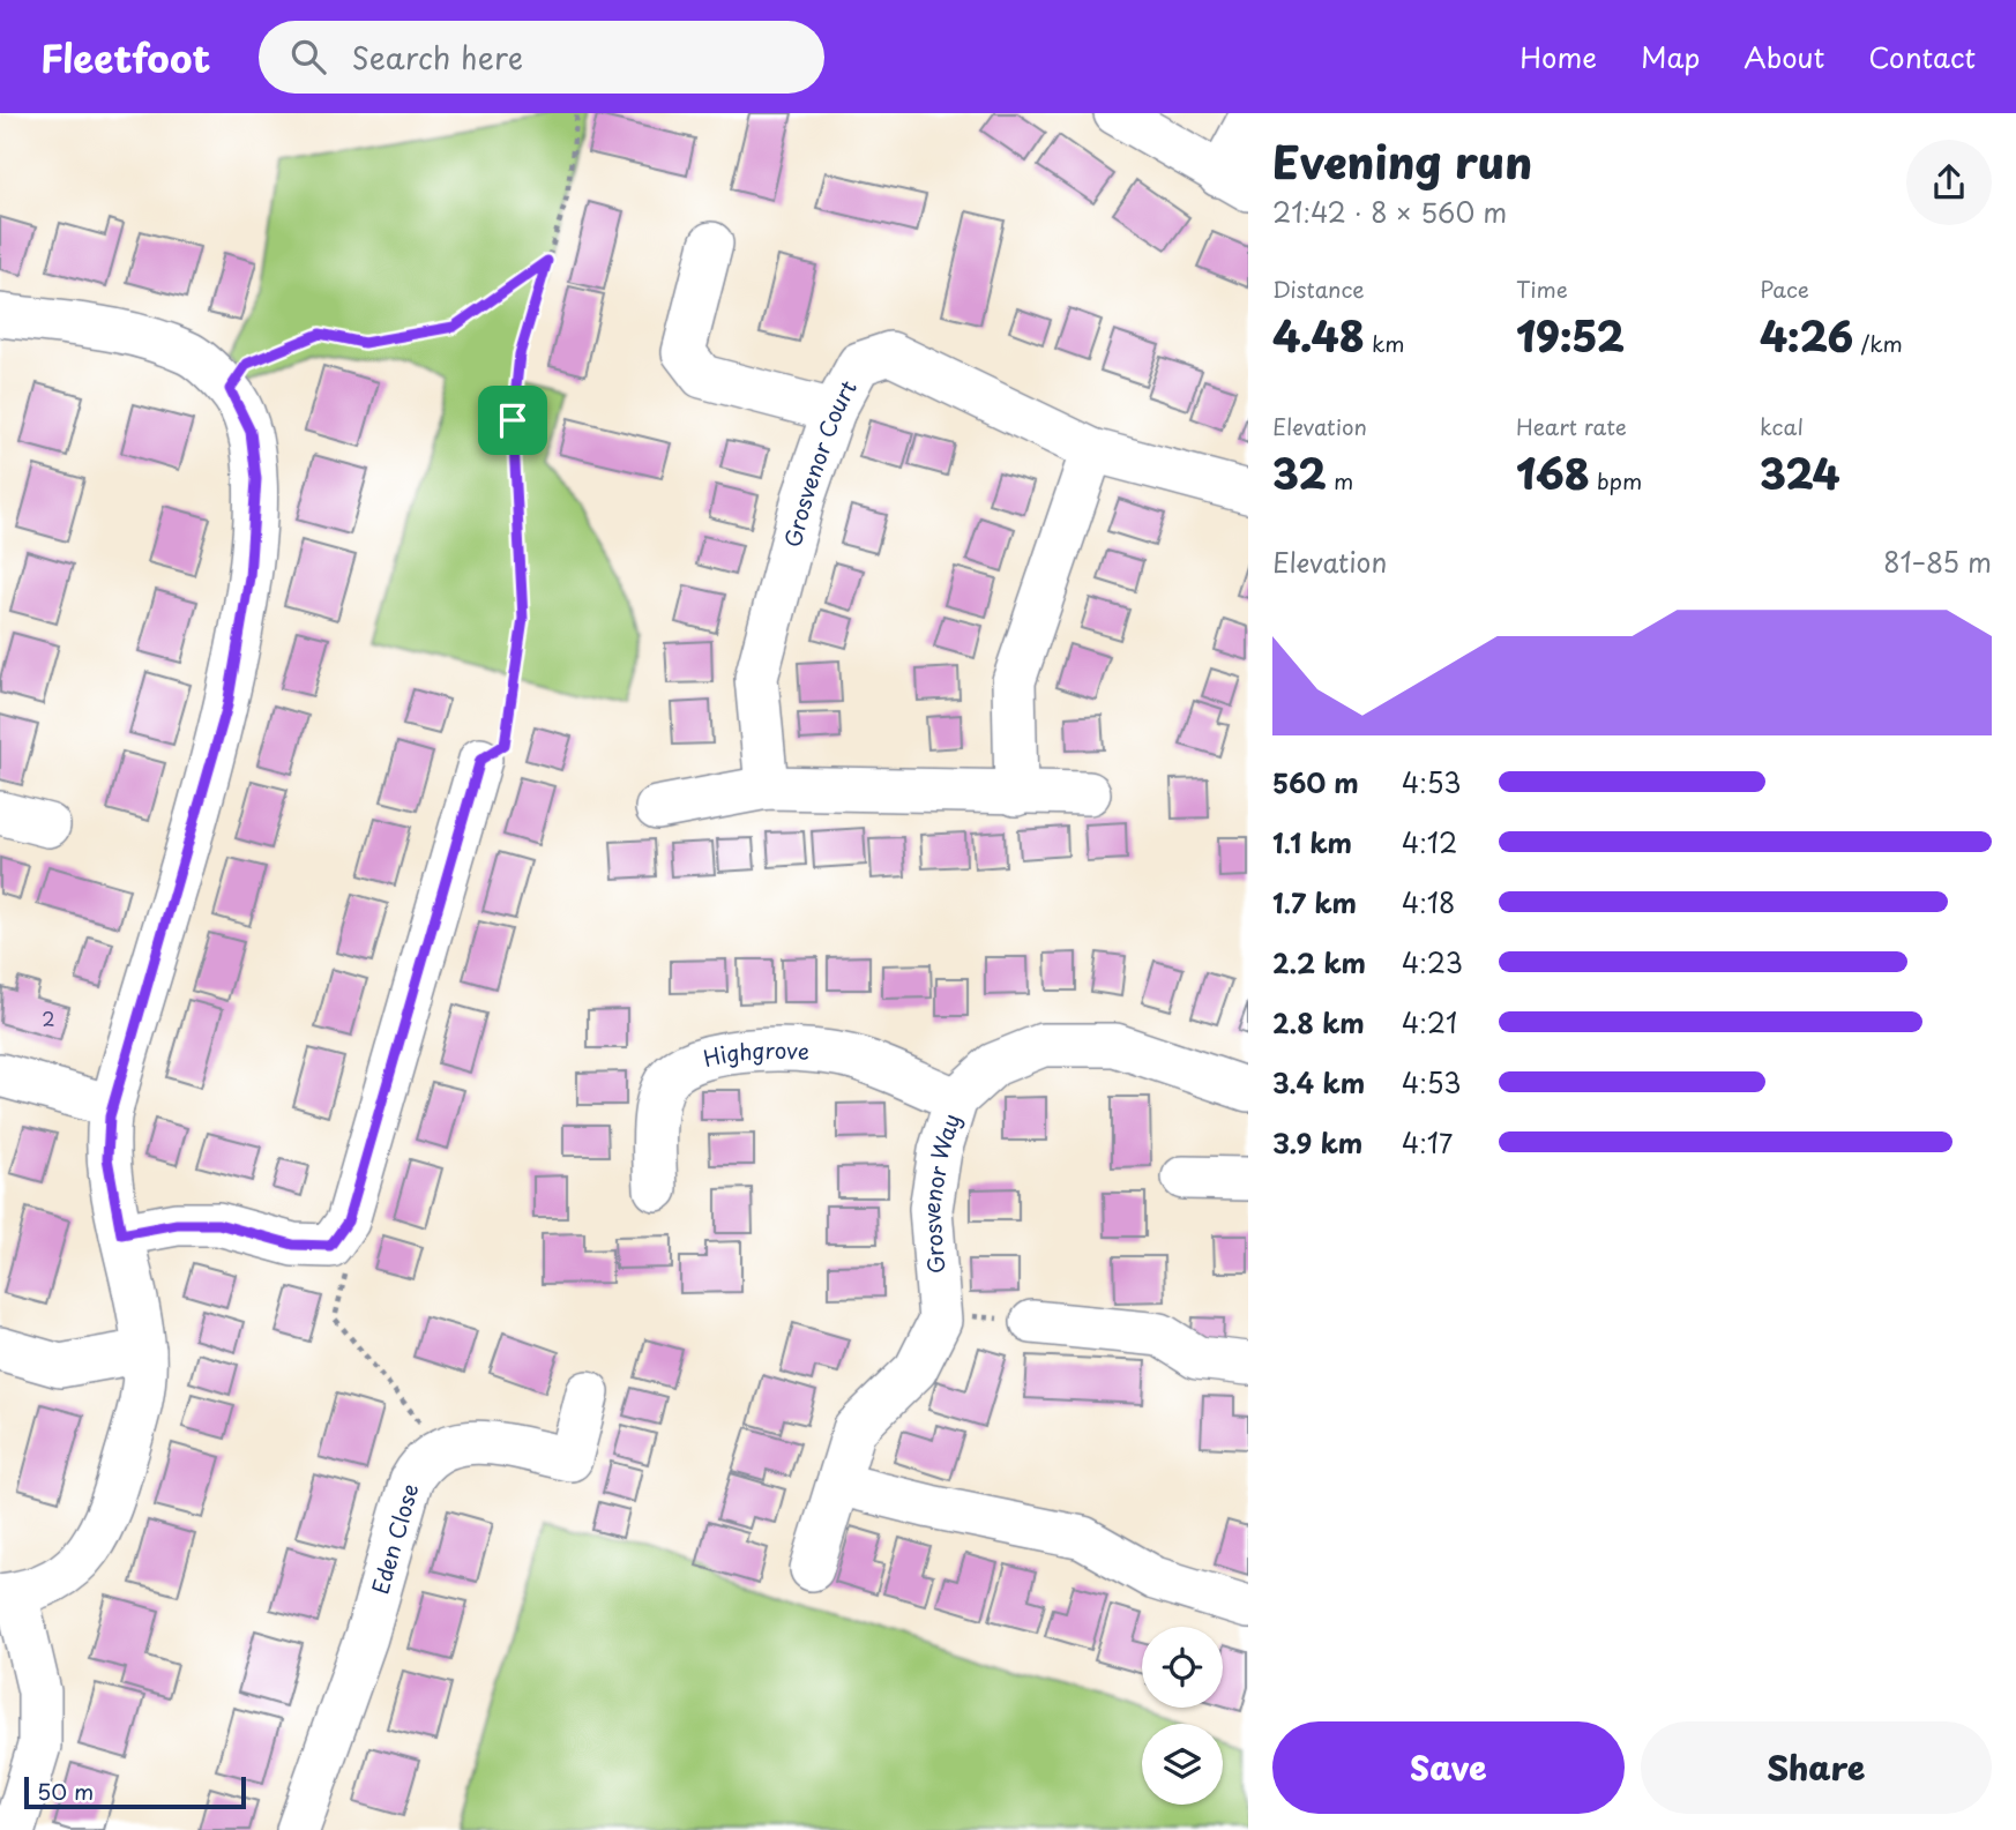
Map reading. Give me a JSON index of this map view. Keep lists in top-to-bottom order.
{
  "streets": {
    "street": [
      "Grosvenor Court",
      "Highgrove",
      "Grosvenor Way",
      "Eden Close"
    ]
  },
  "crossings": [
    ["Highgrove", "Grosvenor Way"]
  ],
  "house_numbers": ["2"],
  "scale_bar": "50 m",
  "page": {
    "header": "Fleetfoot",
    "search": "Search here",
    "nav": [
      "Home",
      "Map",
      "About",
      "Contact"
    ],
    "heading": ["Evening run", "21:42 · 8 × 560 m"],
    "stats": [
      ["Distance", "4.48 km"],
      ["Time", "19:52"],
      ["Pace", "4:26 /km"],
      ["Elevation", "32 m"],
      ["Heart rate", "168 bpm"],
      ["kcal", "324"]
    ],
    "chart": ["Elevation", "81–85 m"],
    "list": [
      {
        "name": "560 m",
        "note": "4:53"
      },
      {
        "name": "1.1 km",
        "note": "4:12"
      },
      {
        "name": "1.7 km",
        "note": "4:18"
      },
      {
        "name": "2.2 km",
        "note": "4:23"
      },
      {
        "name": "2.8 km",
        "note": "4:21"
      },
      {
        "name": "3.4 km",
        "note": "4:53"
      },
      {
        "name": "3.9 km",
        "note": "4:17"
      }
    ],
    "buttons": ["Save", "Share"],
    "scale": "50 m"
  }
}
